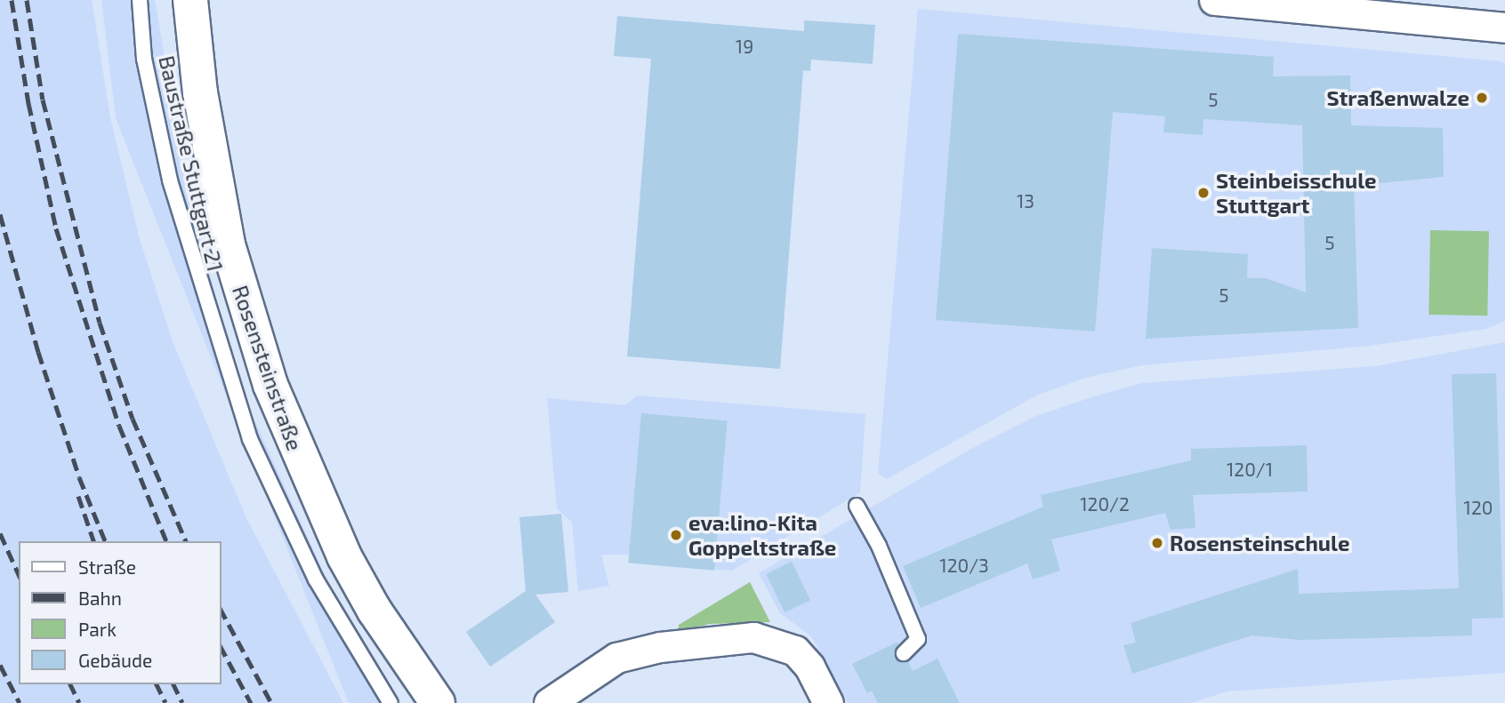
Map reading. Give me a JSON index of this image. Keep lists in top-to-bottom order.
{
  "streets": {
    "street": ["Rosensteinstraße"],
    "lane": ["Baustraße Stuttgart 21"]
  },
  "places": [
    "Straßenwalze",
    "Steinbeisschule Stuttgart",
    "eva:lino-Kita Goppeltstraße",
    "Rosensteinschule"
  ],
  "house_numbers": [
    "19",
    "5",
    "13",
    "5",
    "5",
    "120/1",
    "120/2",
    "120",
    "120/3"
  ],
  "legend": [
    "Straße",
    "Bahn",
    "Park",
    "Gebäude"
  ]
}
